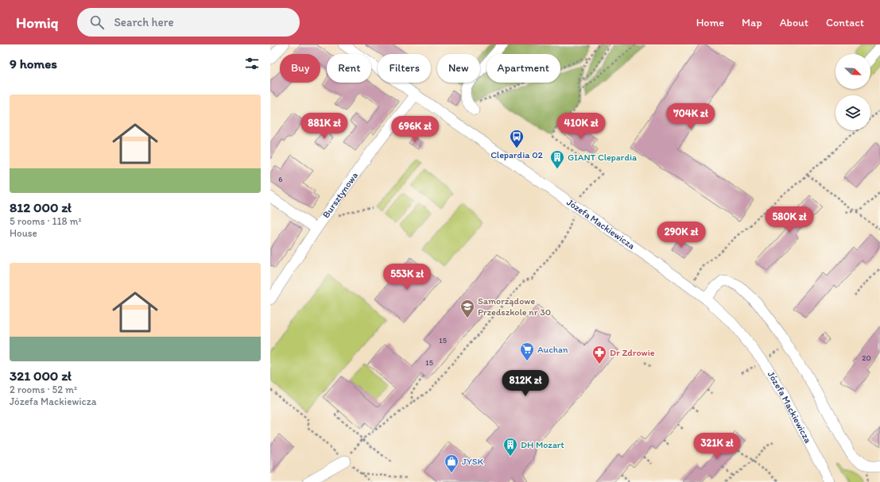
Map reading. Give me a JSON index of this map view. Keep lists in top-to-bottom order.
{
  "streets": {
    "street": ["Bursztynowa", "Józefa Mackiewicza"]
  },
  "crossings": [
    ["Bursztynowa", "Józefa Mackiewicza"]
  ],
  "places": {
    "bus stop": ["Clepardia 02"],
    "building": ["GIANT Clepardia", "DH Mozart"],
    "school or university": ["Samorządowe Przedszkole nr 30"],
    "supermarket": ["Auchan"],
    "pharmacy": ["Dr Zdrowie"],
    "shop": ["JYSK"]
  },
  "house_numbers": [
    "6",
    "15",
    "20",
    "15"
  ],
  "north": "bottom right",
  "page": {
    "header": "Homiq",
    "search": "Search here",
    "nav": [
      "Home",
      "Map",
      "About",
      "Contact"
    ],
    "heading": "9 homes",
    "chip": [
      "Buy",
      "Rent",
      "Filters",
      "New",
      "Apartment"
    ],
    "list": [
      {
        "name": "812 000 zł",
        "note": "5 rooms · 118 m² · House"
      },
      {
        "name": "321 000 zł",
        "note": "2 rooms · 52 m² · Józefa Mackiewicza"
      }
    ],
    "price": [
      "704K zł",
      "881K zł",
      "410K zł",
      "696K zł",
      "580K zł",
      "290K zł",
      "553K zł",
      "812K zł",
      "321K zł"
    ]
  }
}
